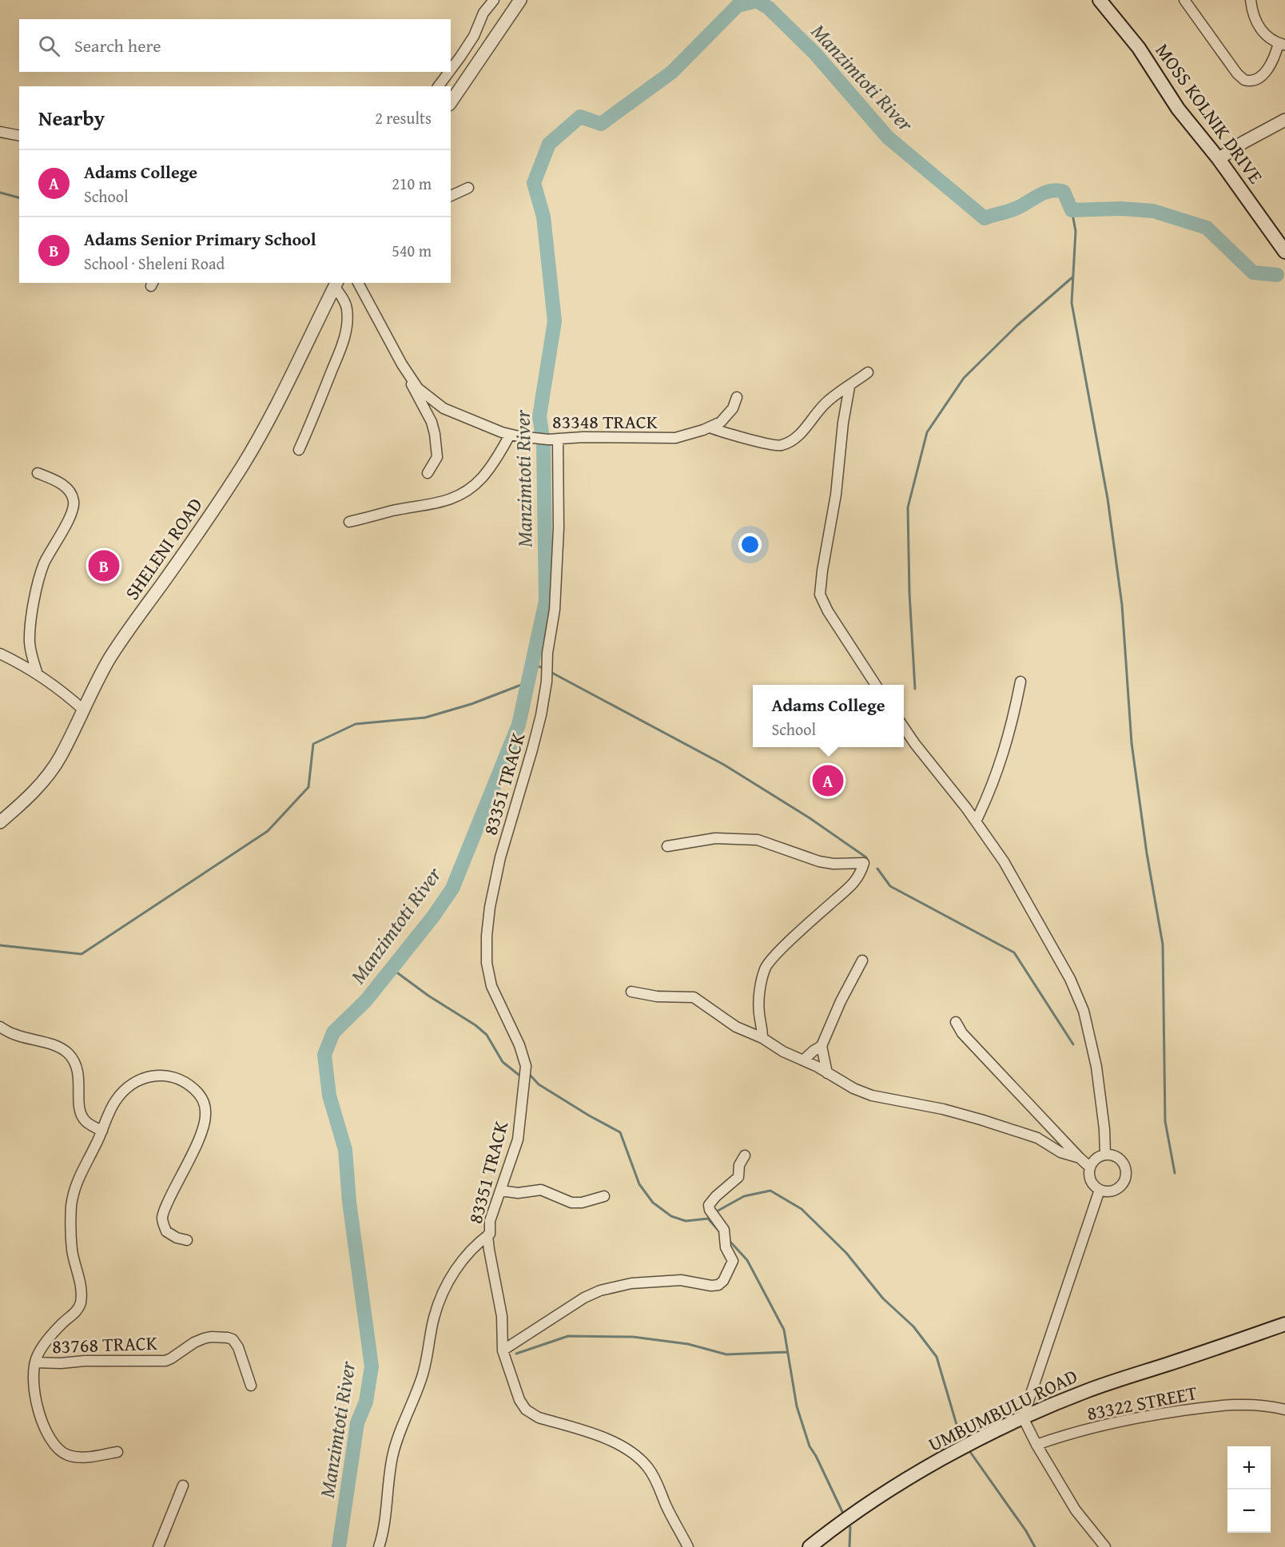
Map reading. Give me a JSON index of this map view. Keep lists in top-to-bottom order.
{
  "streets": {
    "main road": ["MOSS KOLNIK DRIVE", "UMBUMBULU ROAD"],
    "street": [
      "83348 TRACK",
      "SHELENI ROAD",
      "83351 TRACK",
      "83768 TRACK",
      "83322 STREET"
    ]
  },
  "crossings": [
    ["83348 TRACK", "83351 TRACK"]
  ],
  "water": ["Manzimtoti River"],
  "page": {
    "search": "Search here",
    "heading": ["Nearby", "2 results"],
    "list": [
      {
        "mark": "A",
        "name": "Adams College",
        "note": "School",
        "value": "210 m"
      },
      {
        "mark": "B",
        "name": "Adams Senior Primary School",
        "note": "School · Sheleni Road",
        "value": "540 m"
      }
    ],
    "pins": ["B", "A"],
    "popup": ["Adams College", "School"],
    "map_buttons": ["+", "−"]
  }
}
